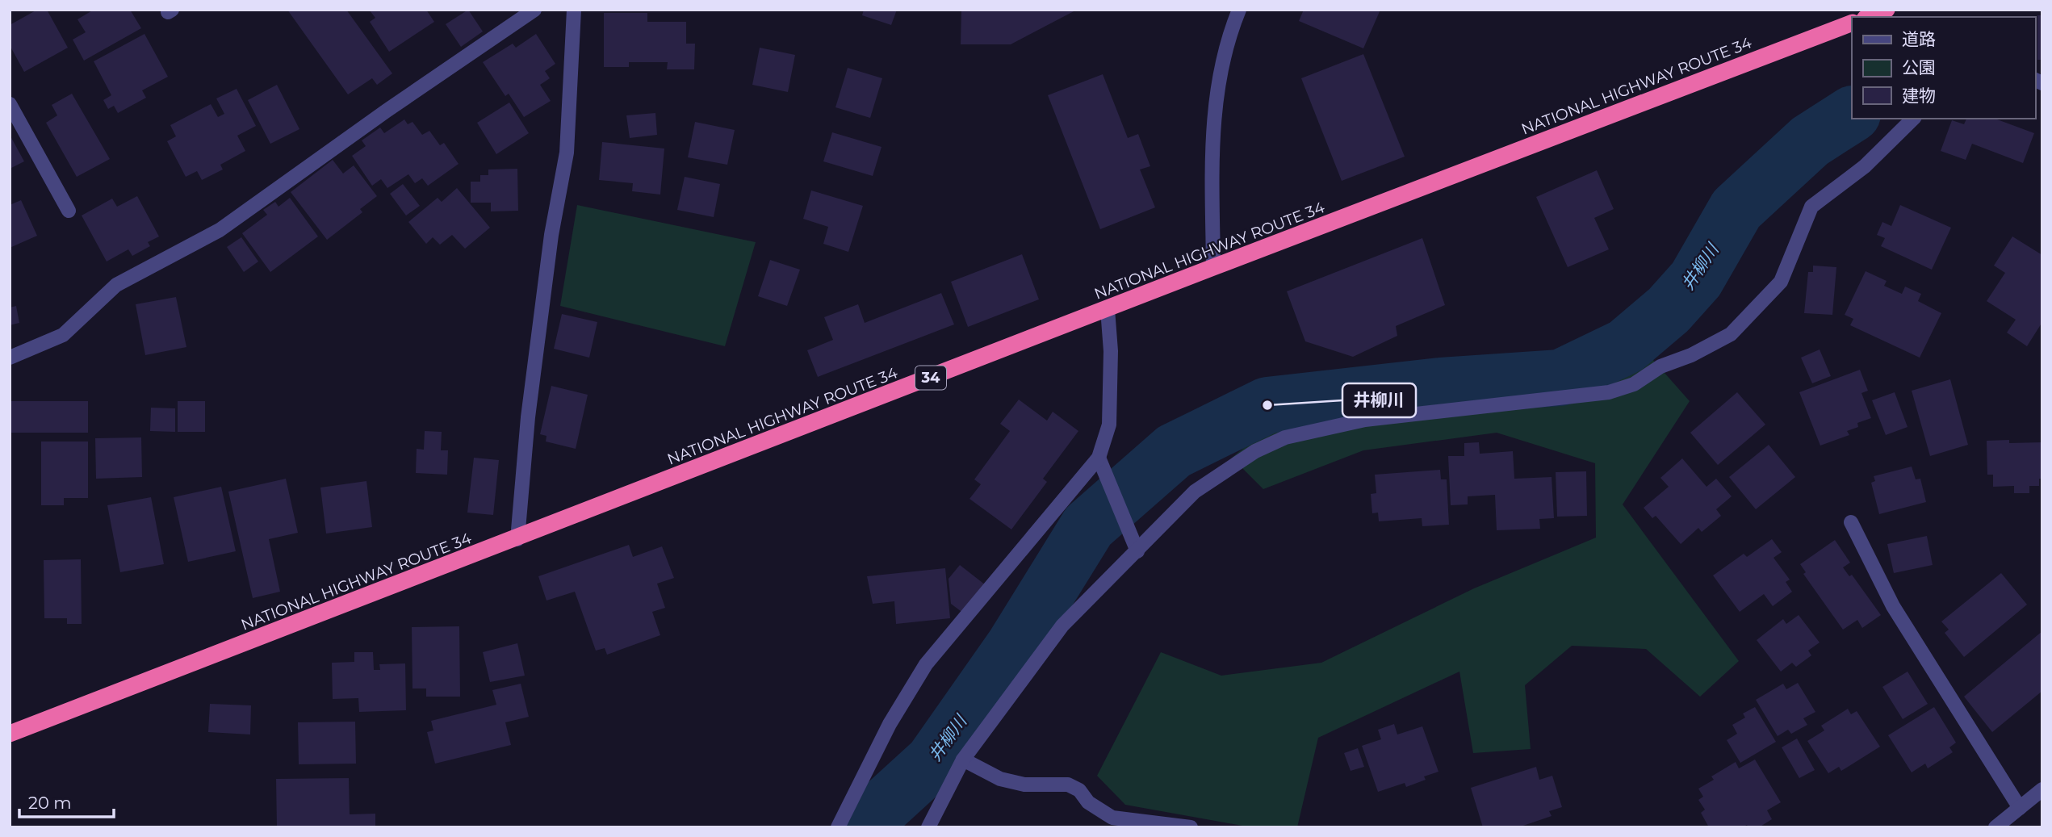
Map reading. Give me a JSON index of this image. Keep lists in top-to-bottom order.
{
  "streets": {
    "highway": ["NATIONAL HIGHWAY ROUTE 34", "34"]
  },
  "water": ["井柳川"],
  "places": ["井柳川"],
  "legend": ["道路", "公園", "建物"],
  "scale_bar": "20 m"
}
